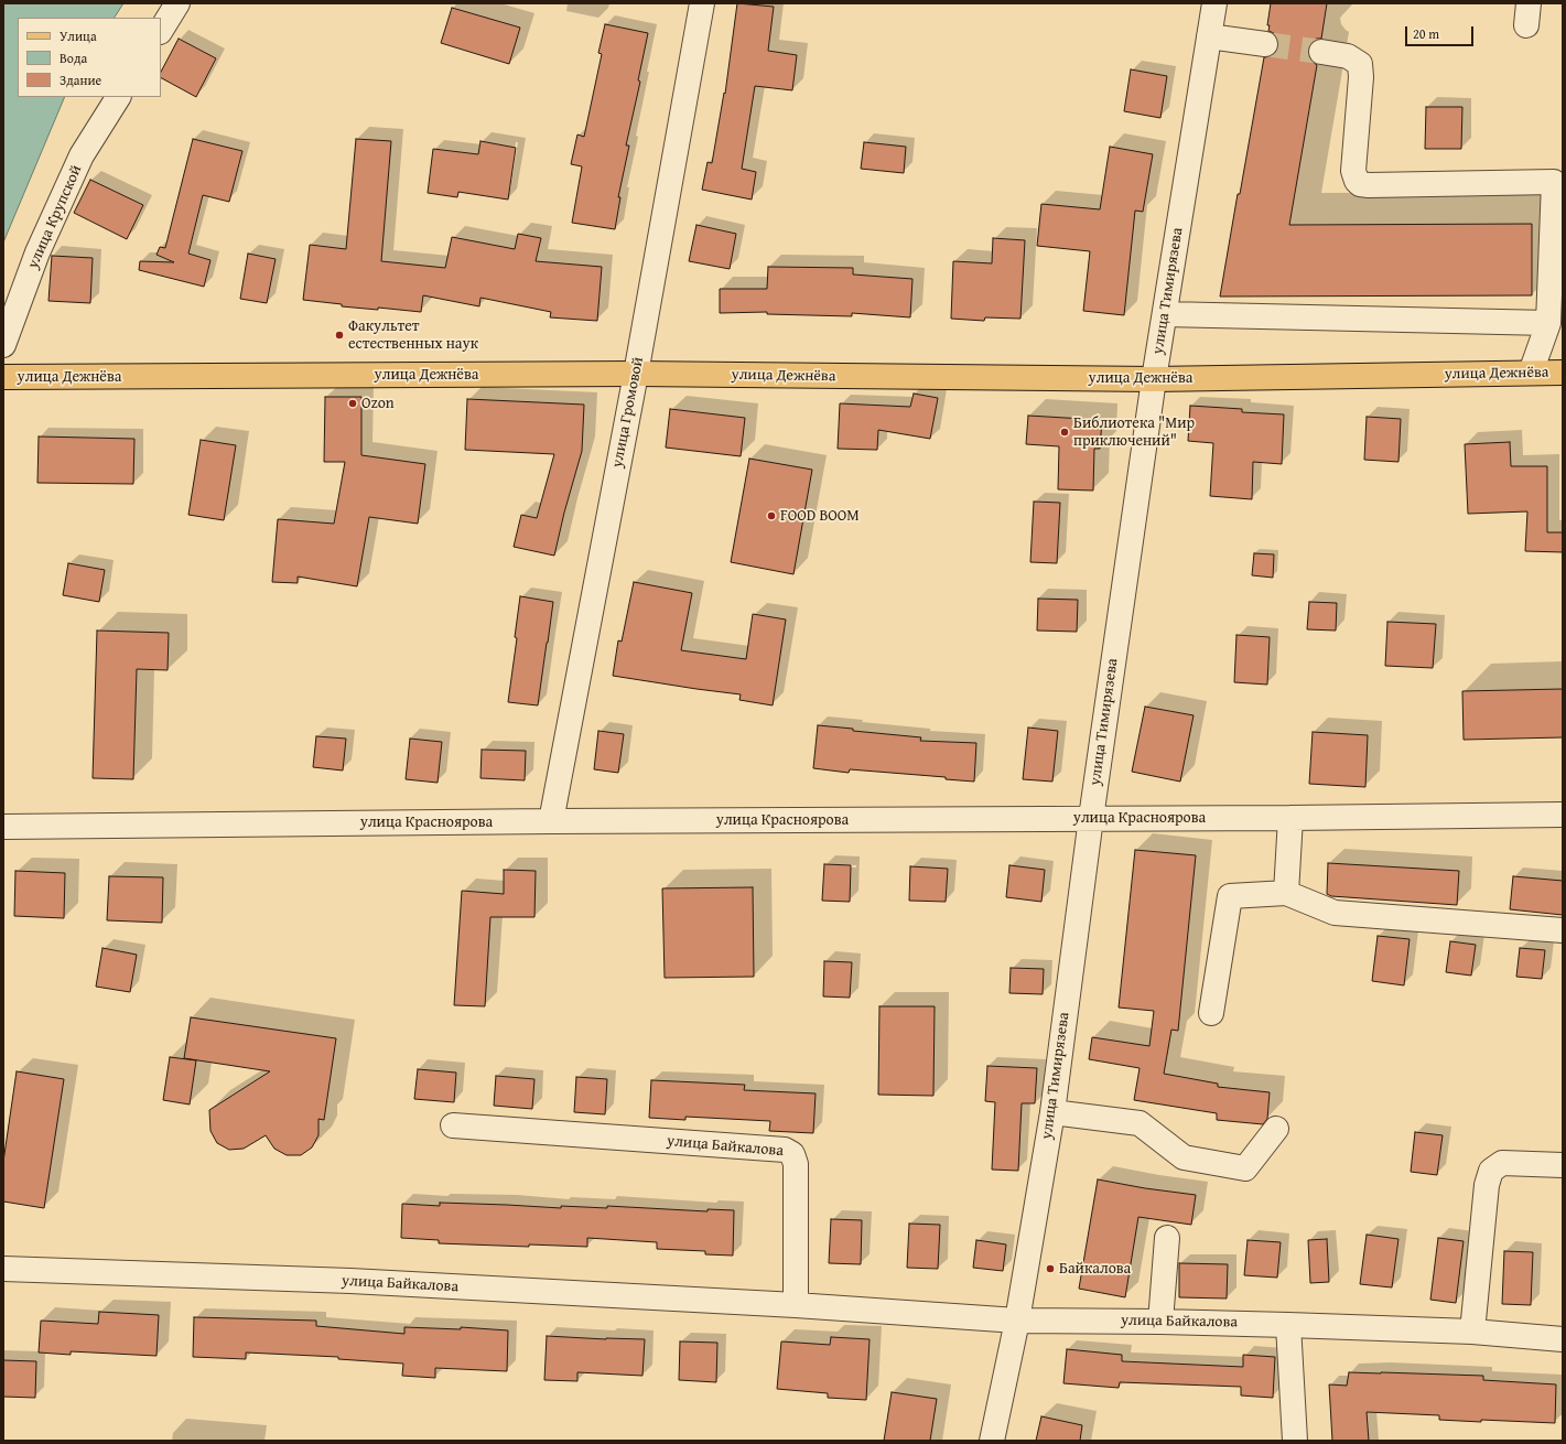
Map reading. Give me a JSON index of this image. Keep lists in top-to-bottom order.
{
  "streets": {
    "main road": ["улица Дежнёва"],
    "street": [
      "улица Крупской",
      "улица Тимирязева",
      "улица Громовой",
      "улица Красноярова",
      "улица Байкалова"
    ]
  },
  "crossings": [
    ["улица Тимирязева", "улица Дежнёва"],
    ["улица Тимирязева", "улица Красноярова"],
    ["улица Тимирязева", "улица Байкалова"],
    ["улица Дежнёва", "улица Громовой"],
    ["улица Громовой", "улица Красноярова"]
  ],
  "places": [
    "Факультет естественных наук",
    "Ozon",
    "Библиотека \"Мир приключений\"",
    "FOOD BOOM",
    "Байкалова"
  ],
  "legend": ["Улица", "Вода", "Здание"],
  "scale_bar": "20 m"
}
